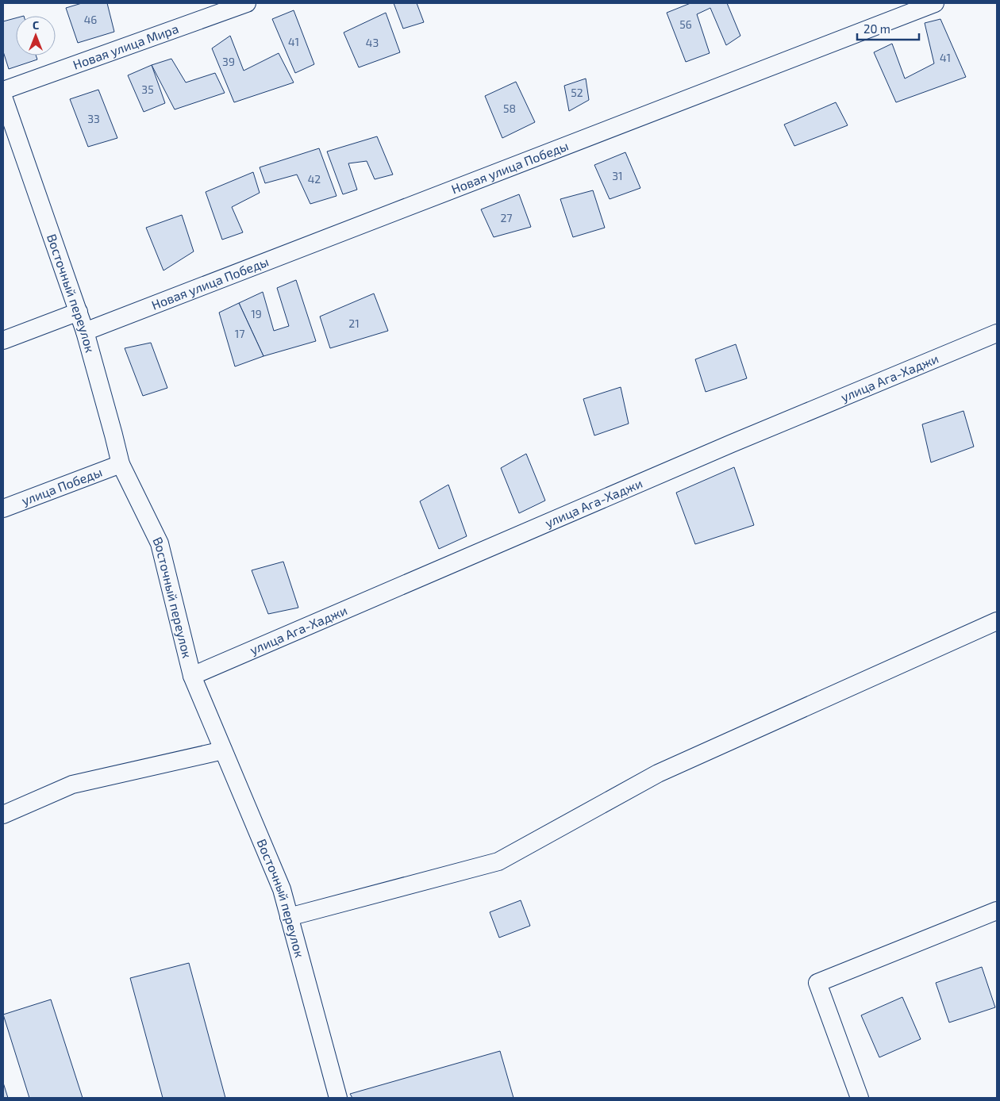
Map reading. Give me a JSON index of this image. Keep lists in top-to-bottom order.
{
  "streets": {
    "street": [
      "Новая улица Мира",
      "Новая улица Победы",
      "Восточный переулок",
      "улица Ага-Хаджи",
      "улица Победы"
    ]
  },
  "crossings": [
    ["Новая улица Победы", "Восточный переулок"],
    ["Восточный переулок", "улица Ага-Хаджи"],
    ["Восточный переулок", "улица Победы"]
  ],
  "house_numbers": [
    "46",
    "56",
    "41",
    "43",
    "41",
    "39",
    "35",
    "52",
    "58",
    "33",
    "31",
    "42",
    "27",
    "19",
    "21",
    "17"
  ],
  "scale_bar": "20 m",
  "north": "top"
}
